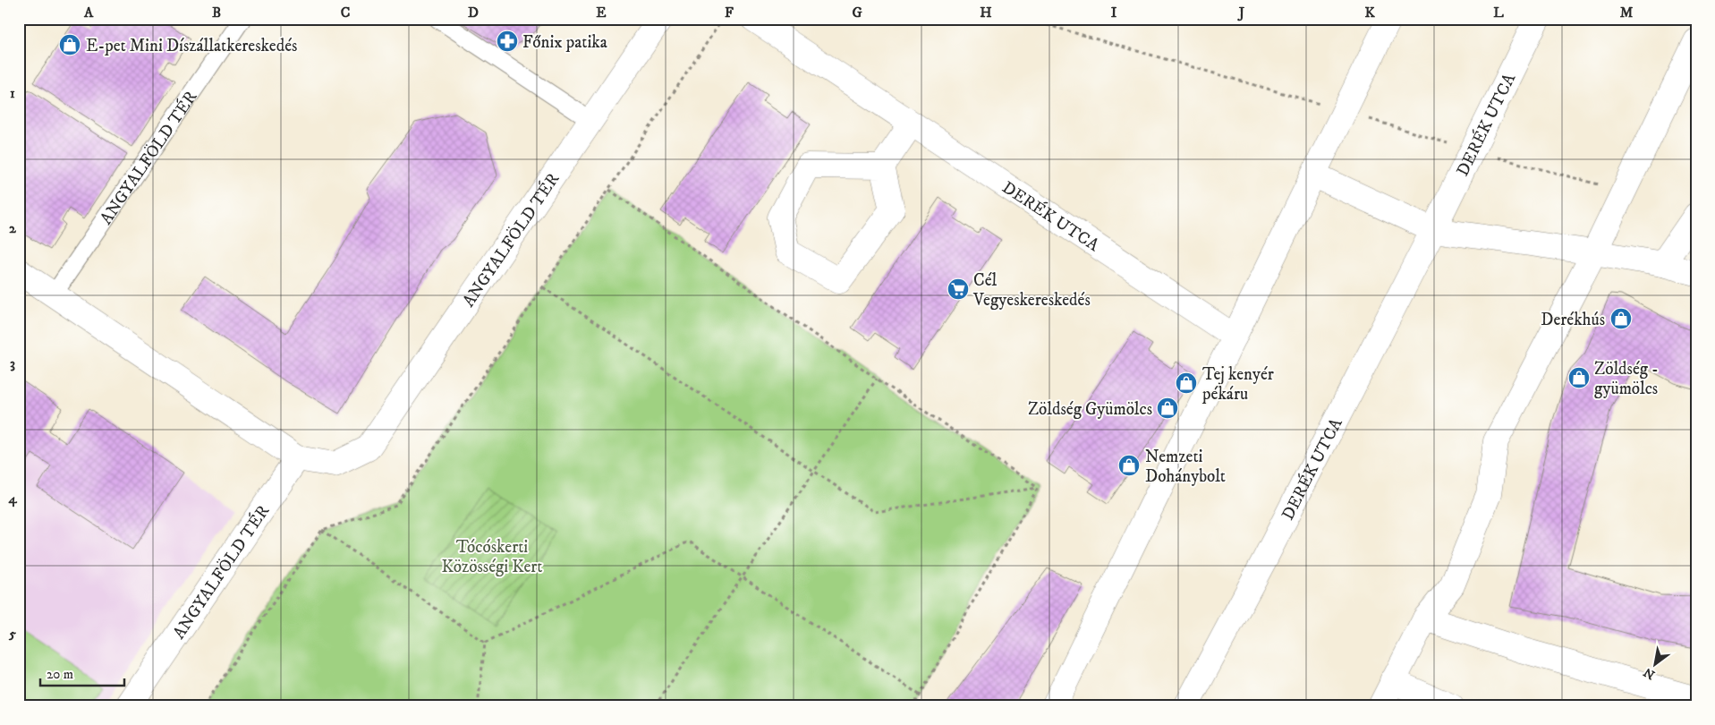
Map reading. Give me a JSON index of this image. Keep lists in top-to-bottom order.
{
  "streets": {
    "street": ["DERÉK UTCA", "ANGYALFÖLD TÉR"]
  },
  "parks": ["Tócóskerti Közösségi Kert"],
  "places": {
    "pharmacy": ["Főnix patika"],
    "shop": [
      "E-pet Mini Díszállatkereskedés",
      "Derékhús",
      "Zöldség - gyümölcs",
      "Tej kenyér pékáru",
      "Zöldség Gyümölcs",
      "Nemzeti Dohánybolt"
    ],
    "supermarket": ["Cél Vegyeskereskedés"]
  },
  "scale_bar": "20 m",
  "north": "bottom left",
  "grid": {
    "columns": [
      "A",
      "B",
      "C",
      "D",
      "E",
      "F",
      "G",
      "H",
      "I",
      "J",
      "K",
      "L",
      "M"
    ],
    "rows": [
      "1",
      "2",
      "3",
      "4",
      "5"
    ]
  }
}
